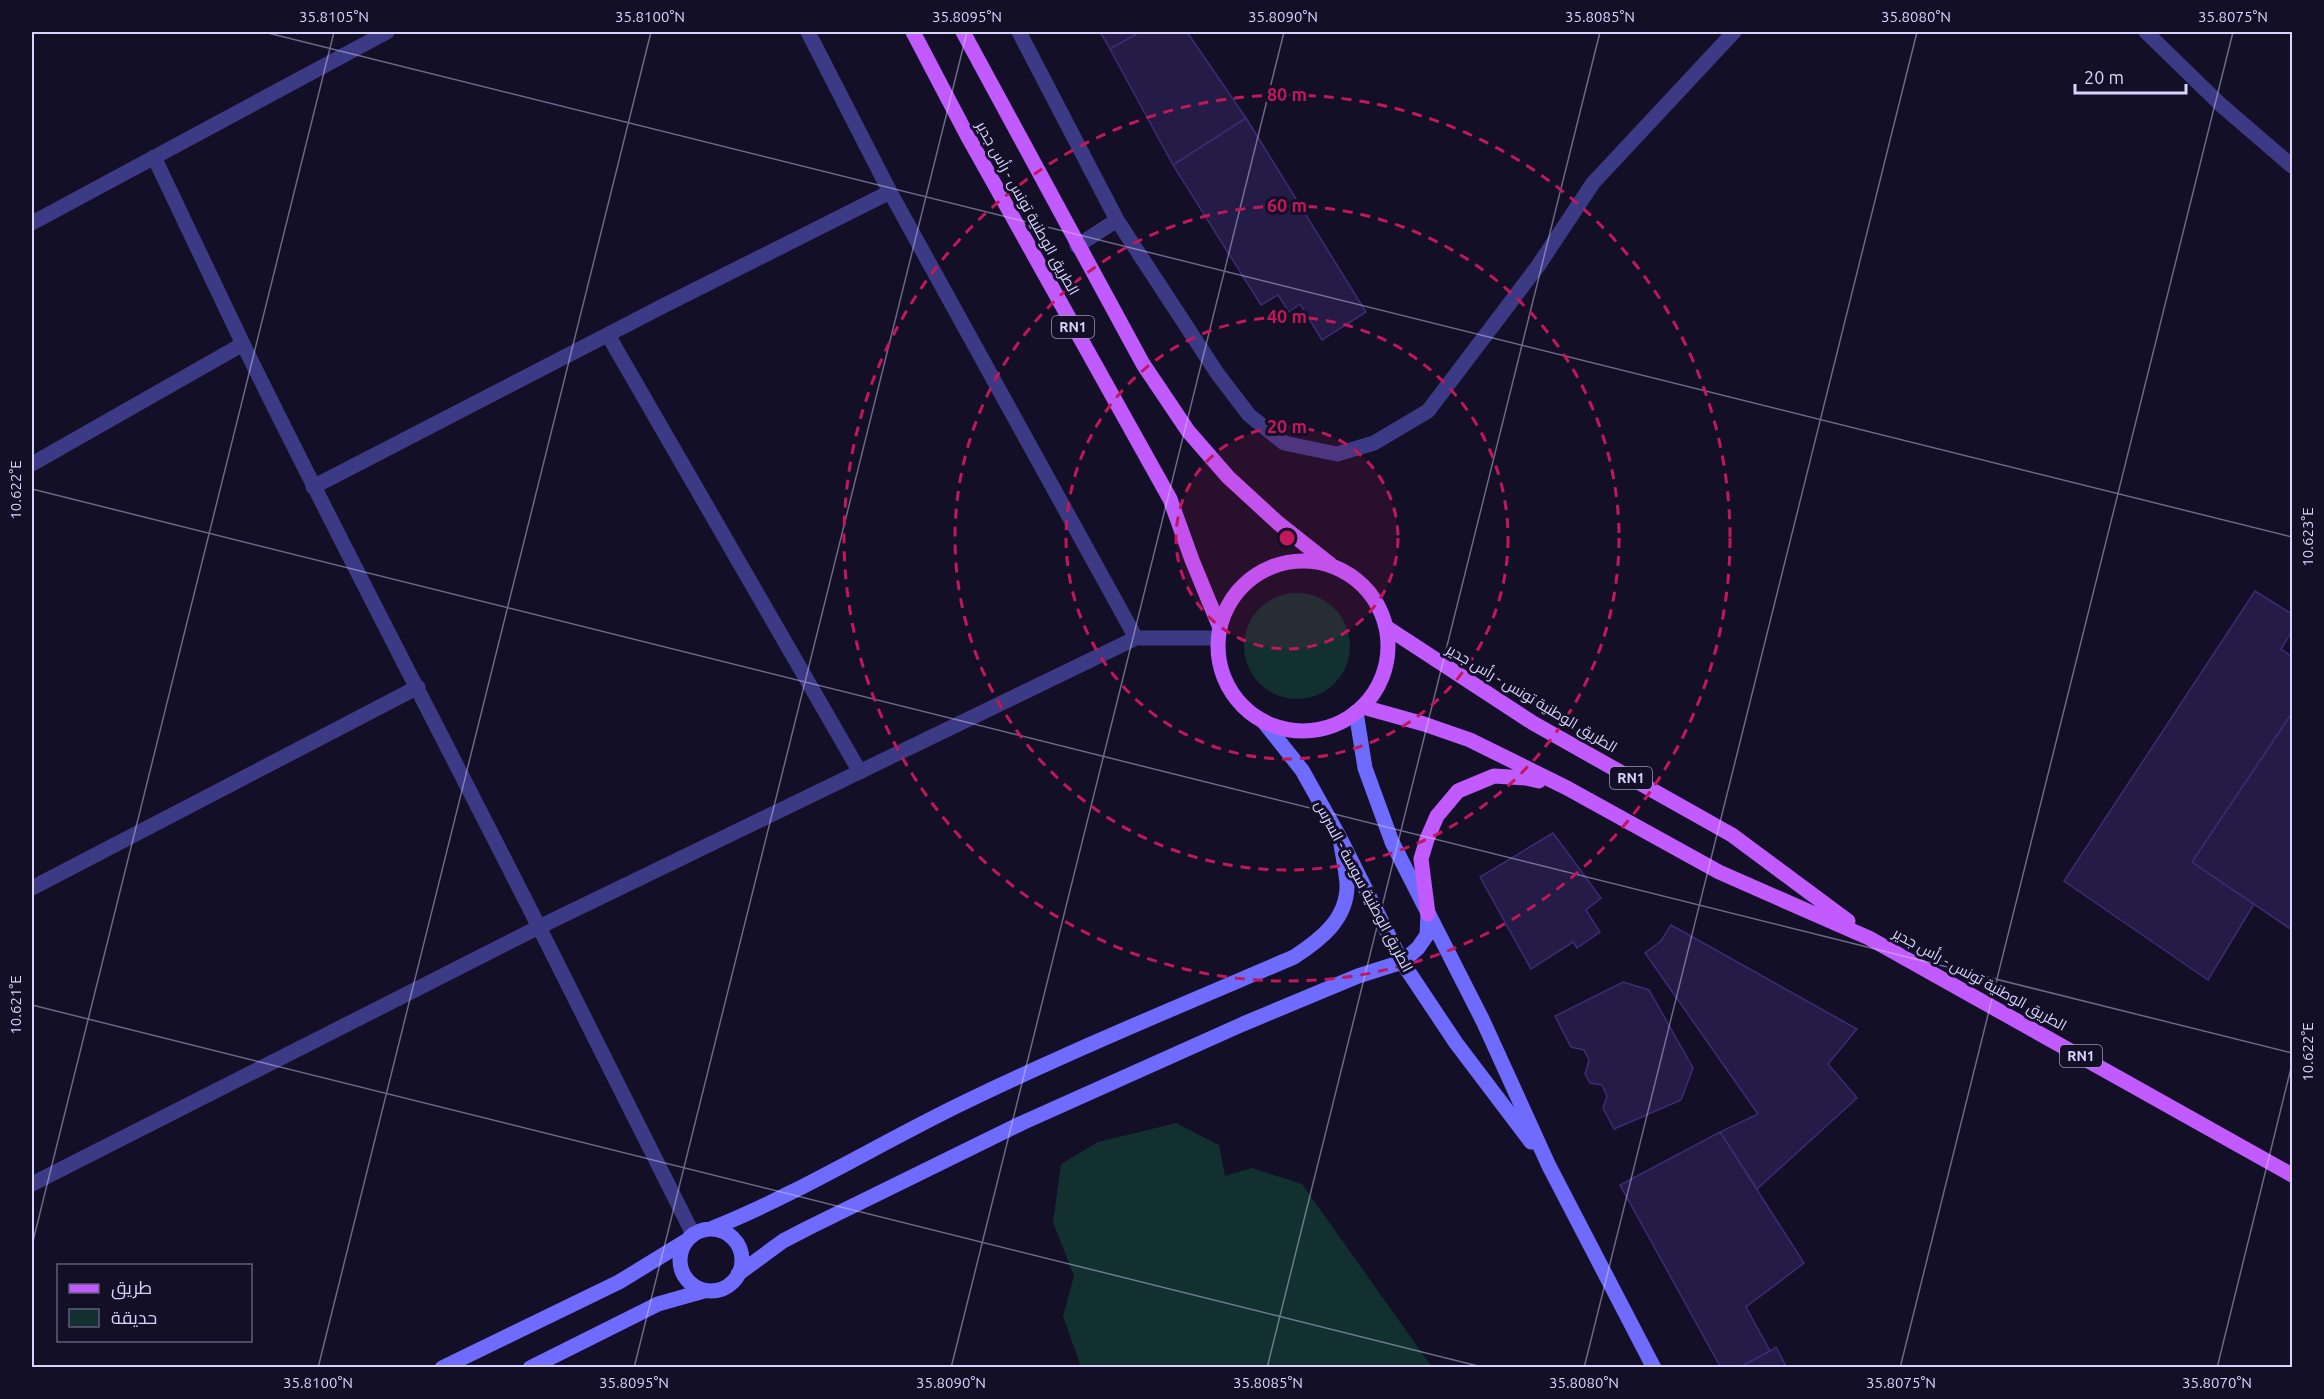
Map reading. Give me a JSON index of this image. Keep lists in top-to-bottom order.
{
  "streets": {
    "main road": ["الطريق الوطنية تونس - رأس جدير", "RN1", "الطريق الوطنية سوسة - السرس"]
  },
  "crossings": [
    ["الطريق الوطنية تونس - رأس جدير", "RN1"],
    ["الطريق الوطنية تونس - رأس جدير", "الطريق الوطنية سوسة - السرس"],
    ["RN1", "الطريق الوطنية سوسة - السرس"]
  ],
  "legend": ["طريق", "حديقة"],
  "scale_bar": "20 m",
  "coordinates": [
    "35.8105°N",
    "35.8100°N",
    "35.8095°N",
    "35.8090°N",
    "35.8085°N",
    "35.8080°N",
    "35.8075°N",
    "10.622°E",
    "10.623°E",
    "10.621°E",
    "35.8070°N"
  ],
  "rings": [
    "80 m",
    "60 m",
    "40 m",
    "20 m"
  ]
}
